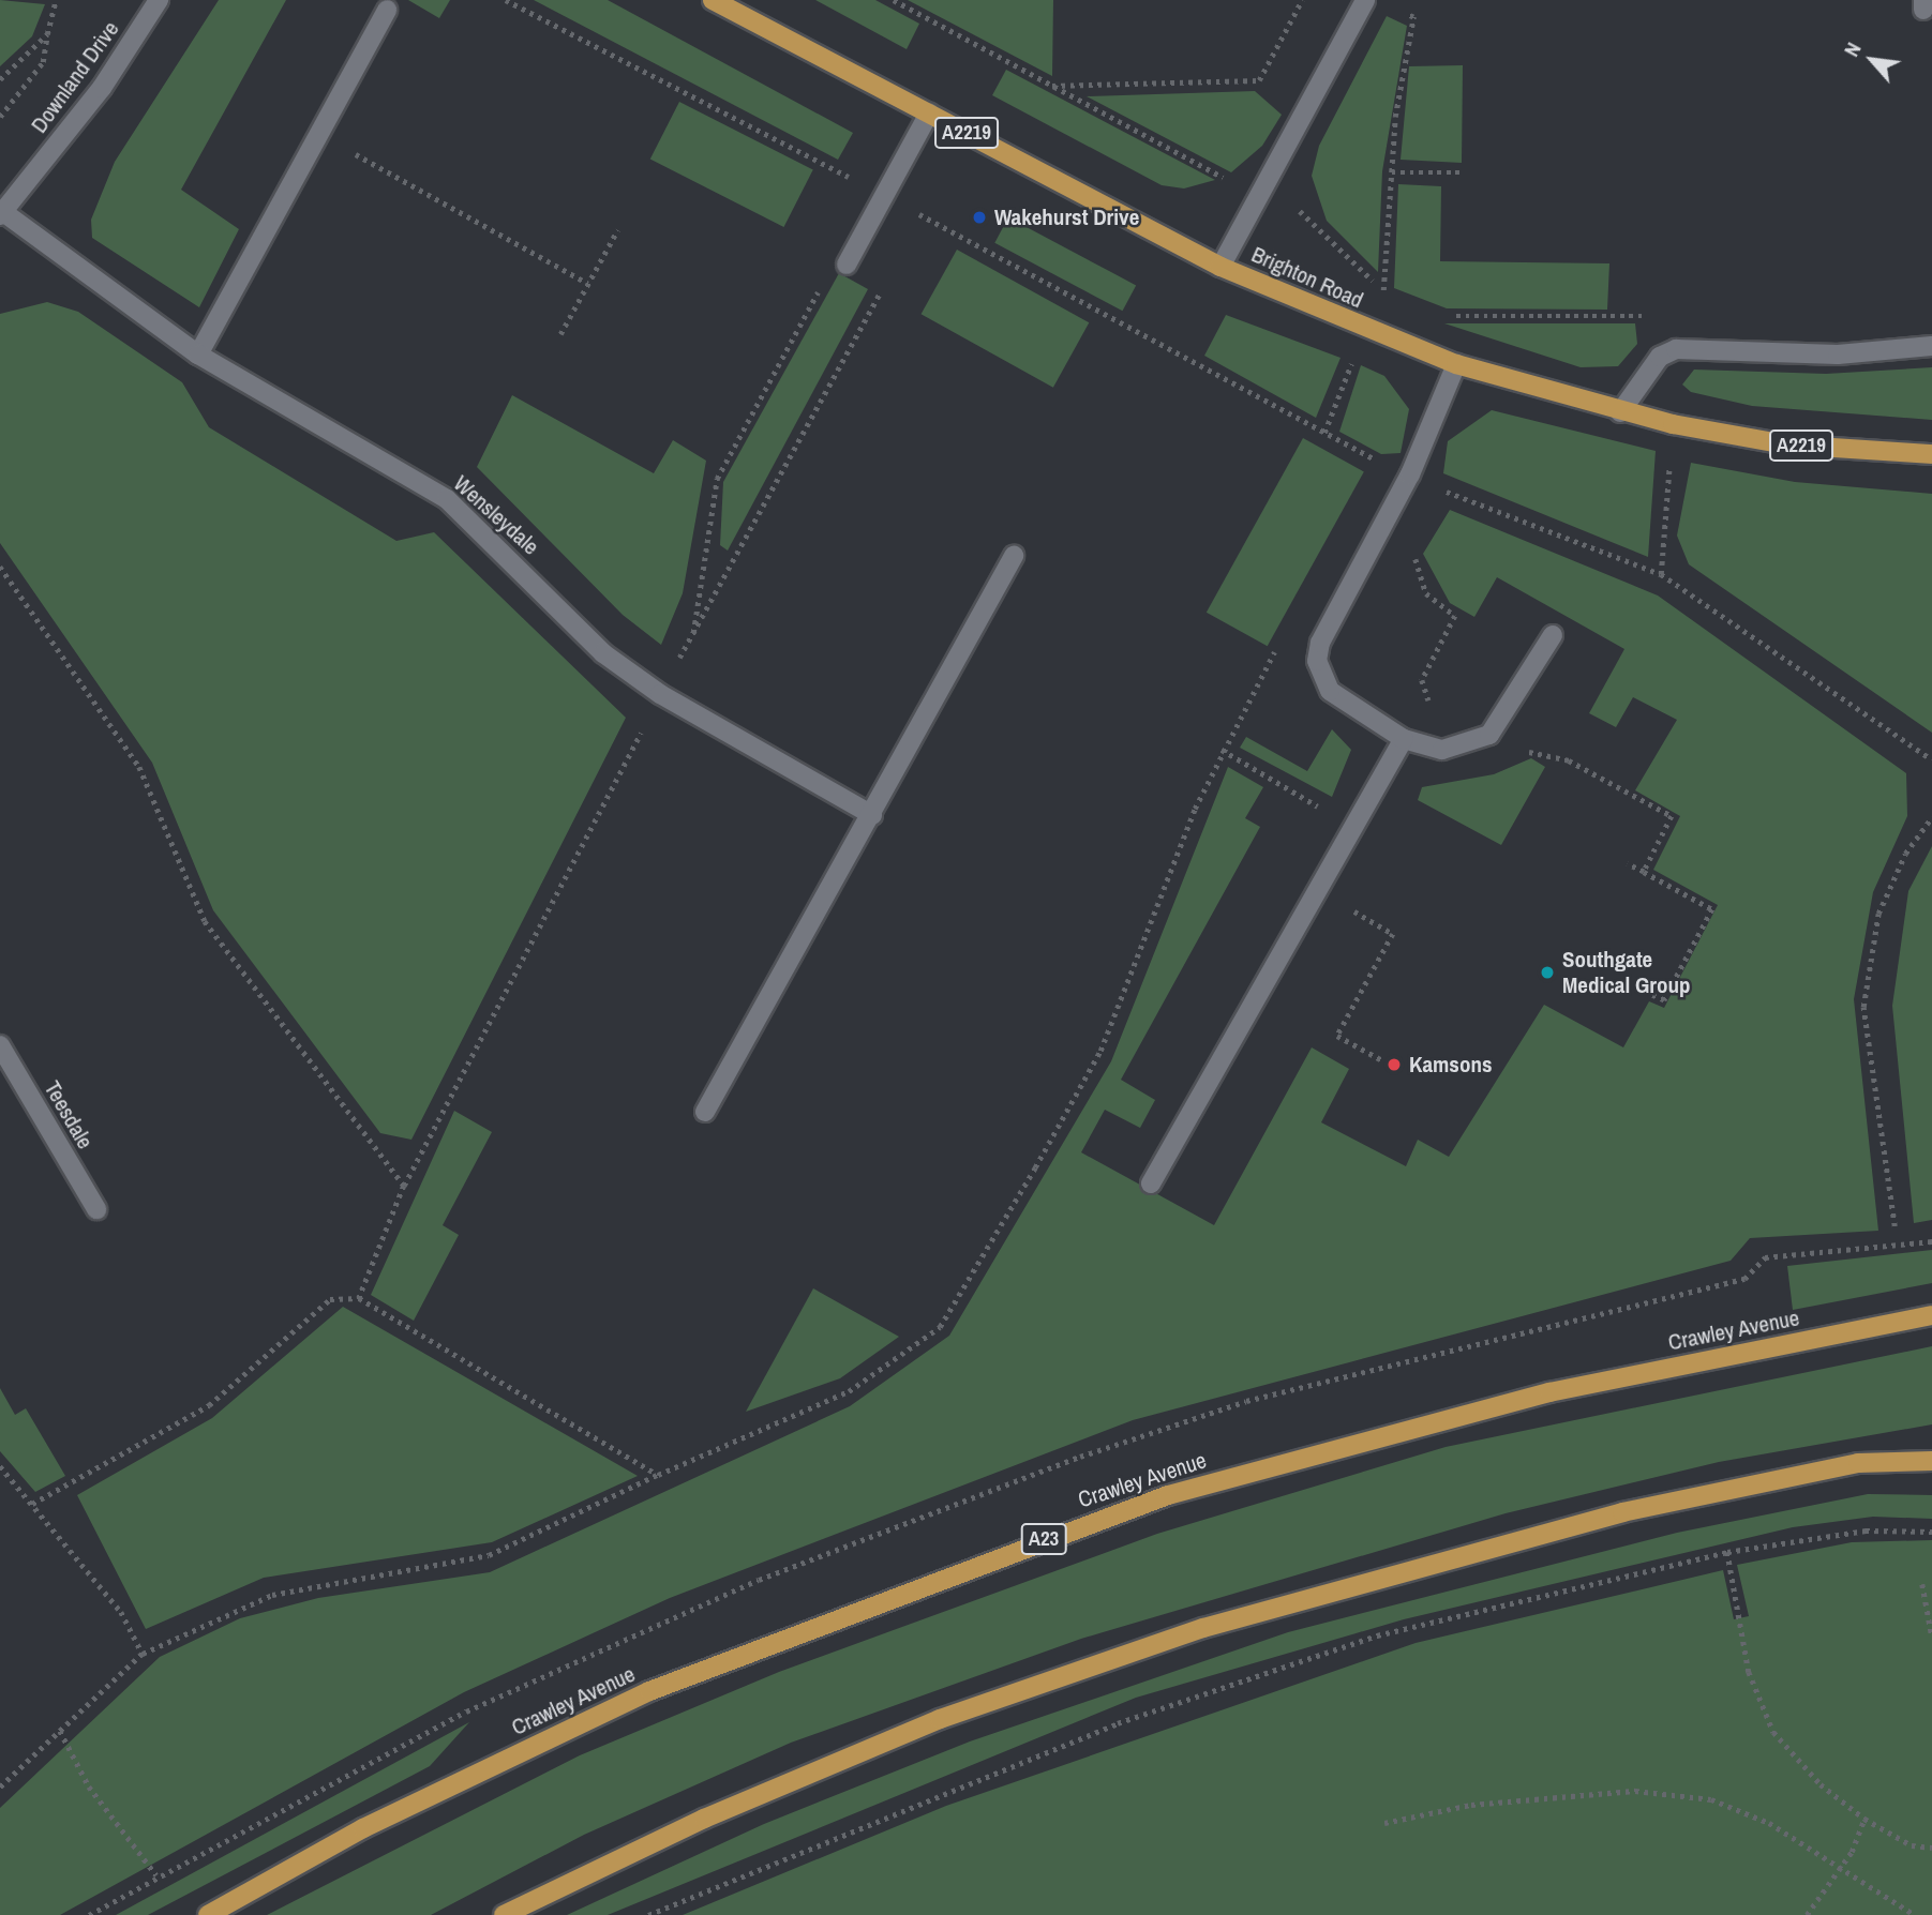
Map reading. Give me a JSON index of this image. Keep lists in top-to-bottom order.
{
  "streets": {
    "main road": [
      "A2219",
      "Brighton Road",
      "Crawley Avenue",
      "A23"
    ],
    "street": ["Downland Drive", "Wensleydale", "Teesdale"]
  },
  "crossings": [
    ["Downland Drive", "Wensleydale"]
  ],
  "places": ["Wakehurst Drive", "Southgate Medical Group", "Kamsons"],
  "north": "top left"
}
